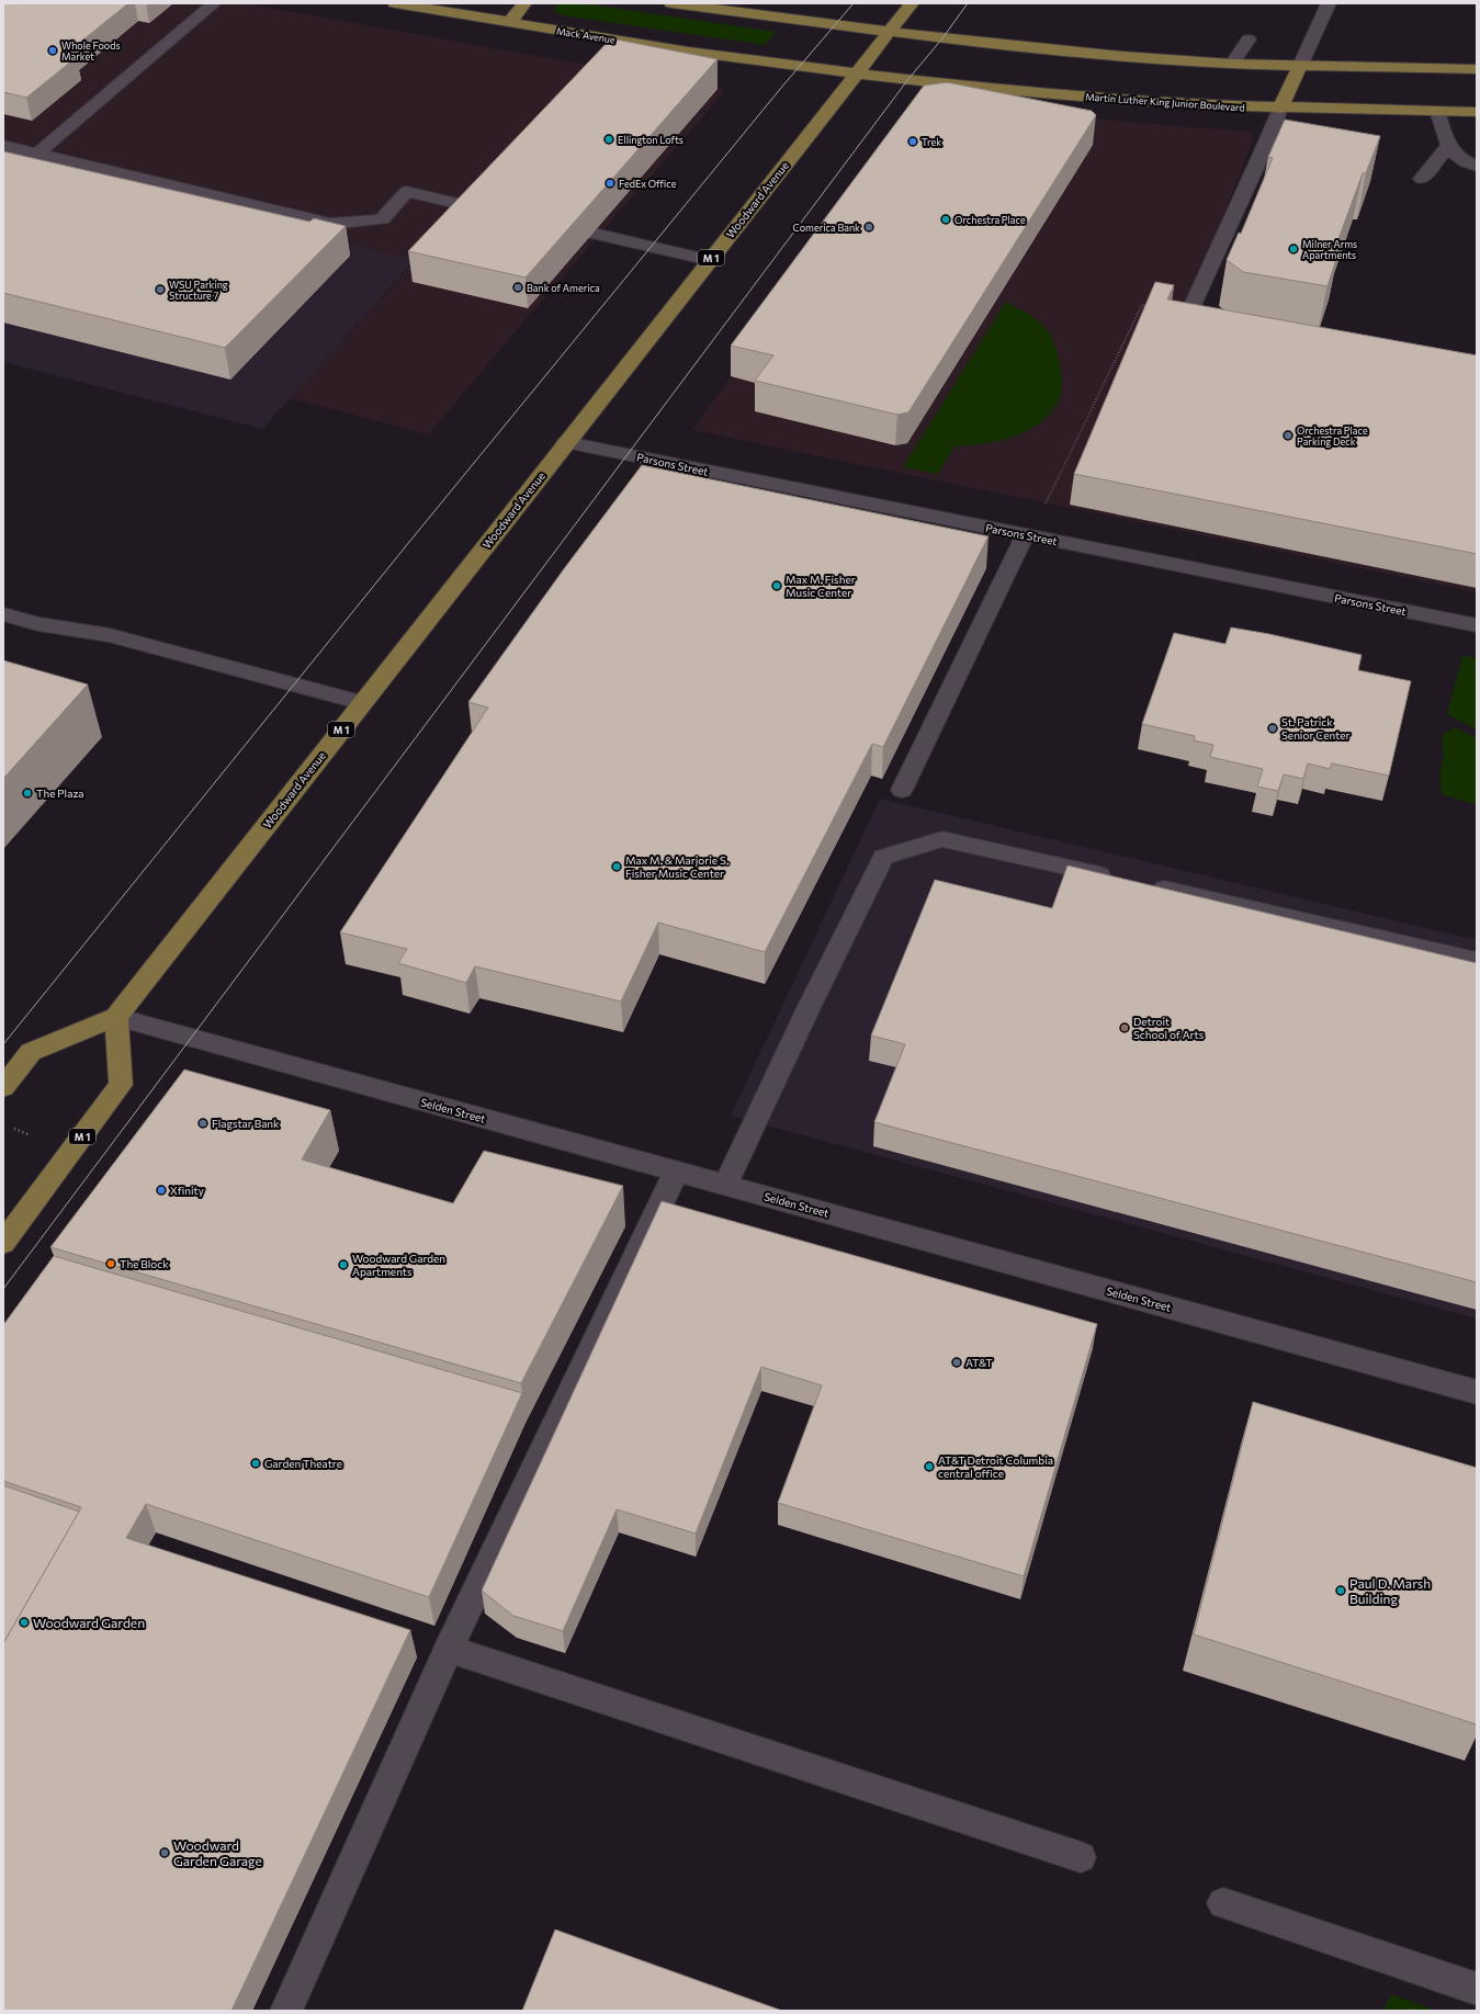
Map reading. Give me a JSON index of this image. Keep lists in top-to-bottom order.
{
  "streets": {
    "main road": [
      "Mack Avenue",
      "Martin Luther King Junior Boulevard",
      "Woodward Avenue",
      "M 1"
    ],
    "street": ["Parsons Street", "Selden Street"]
  },
  "crossings": [
    ["Mack Avenue", "Martin Luther King Junior Boulevard"],
    ["Mack Avenue", "Woodward Avenue"],
    ["Martin Luther King Junior Boulevard", "Woodward Avenue"],
    ["Woodward Avenue", "M 1"],
    ["Woodward Avenue", "Parsons Street"],
    ["Woodward Avenue", "Selden Street"],
    ["M 1", "Selden Street"]
  ],
  "places": [
    "Whole Foods Market",
    "Ellington Lofts",
    "Trek",
    "FedEx Office",
    "Orchestra Place",
    "Comerica Bank",
    "Milner Arms Apartments",
    "Bank of America",
    "WSU Parking Structure 7",
    "Orchestra Place Parking Deck",
    "Max M. Fisher Music Center",
    "St. Patrick Senior Center",
    "The Plaza",
    "Max M. & Marjorie S. Fisher Music Center",
    "Detroit School of Arts",
    "Flagstar Bank",
    "Xfinity",
    "The Block",
    "Woodward Garden Apartments",
    "AT&T",
    "Garden Theatre",
    "AT&T Detroit Columbia central office",
    "Paul D. Marsh Building",
    "Woodward Garden",
    "Woodward Garden Garage"
  ]
}
